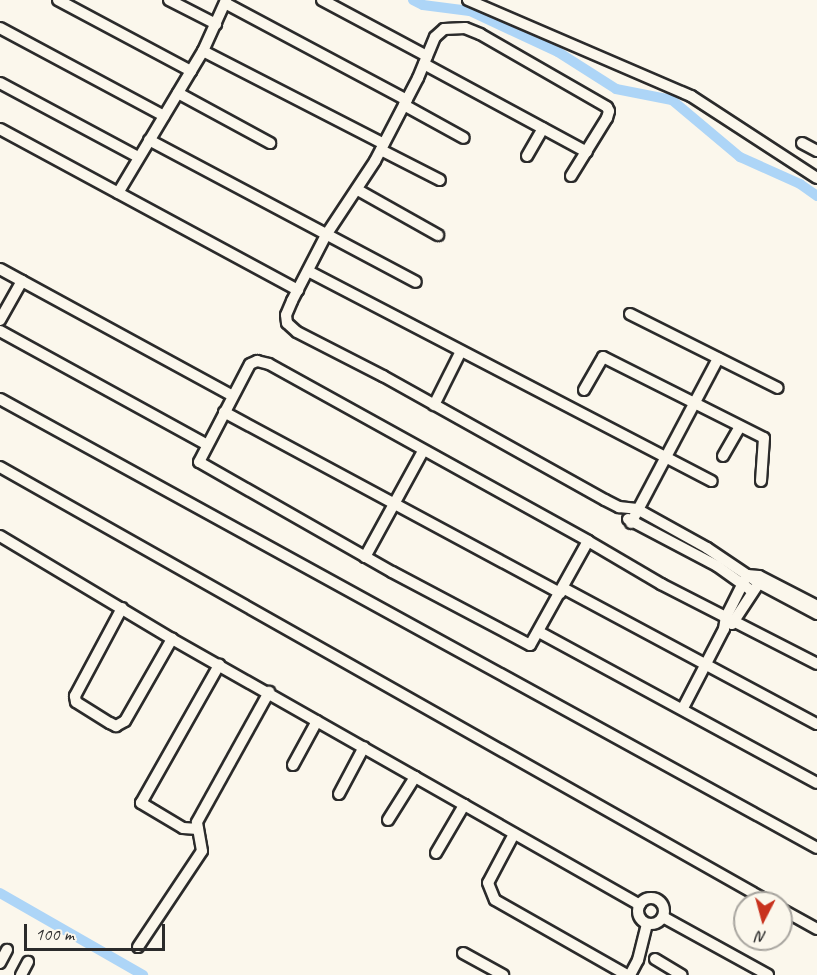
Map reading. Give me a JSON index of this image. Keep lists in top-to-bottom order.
{
  "scale_bar": "100 m",
  "north": "bottom"
}
